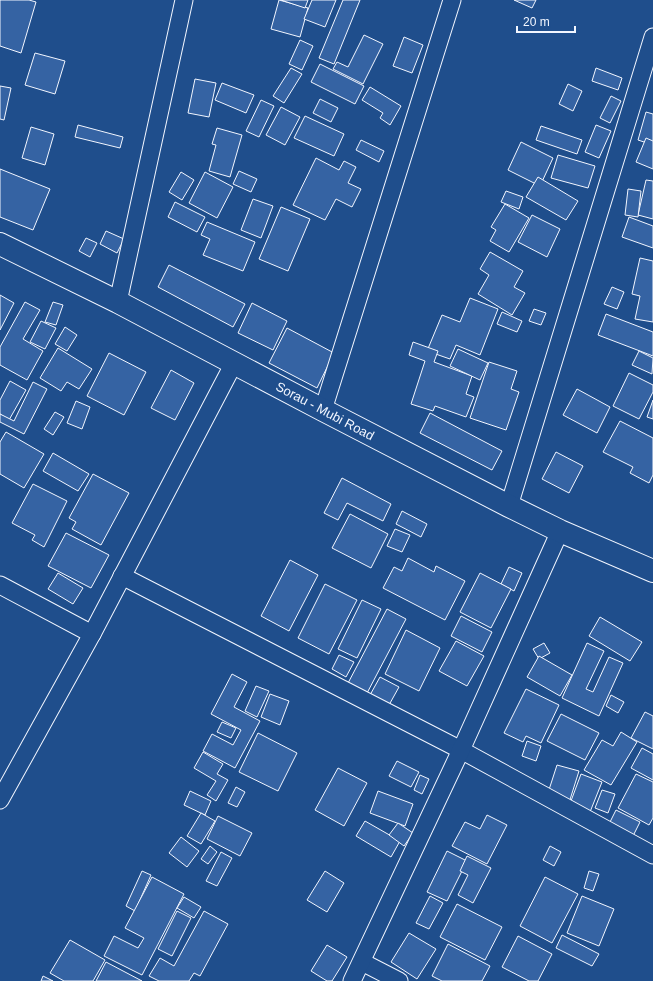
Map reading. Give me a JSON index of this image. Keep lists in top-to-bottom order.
{
  "streets": {
    "main road": ["Sorau - Mubi Road"]
  },
  "scale_bar": "20 m"
}
